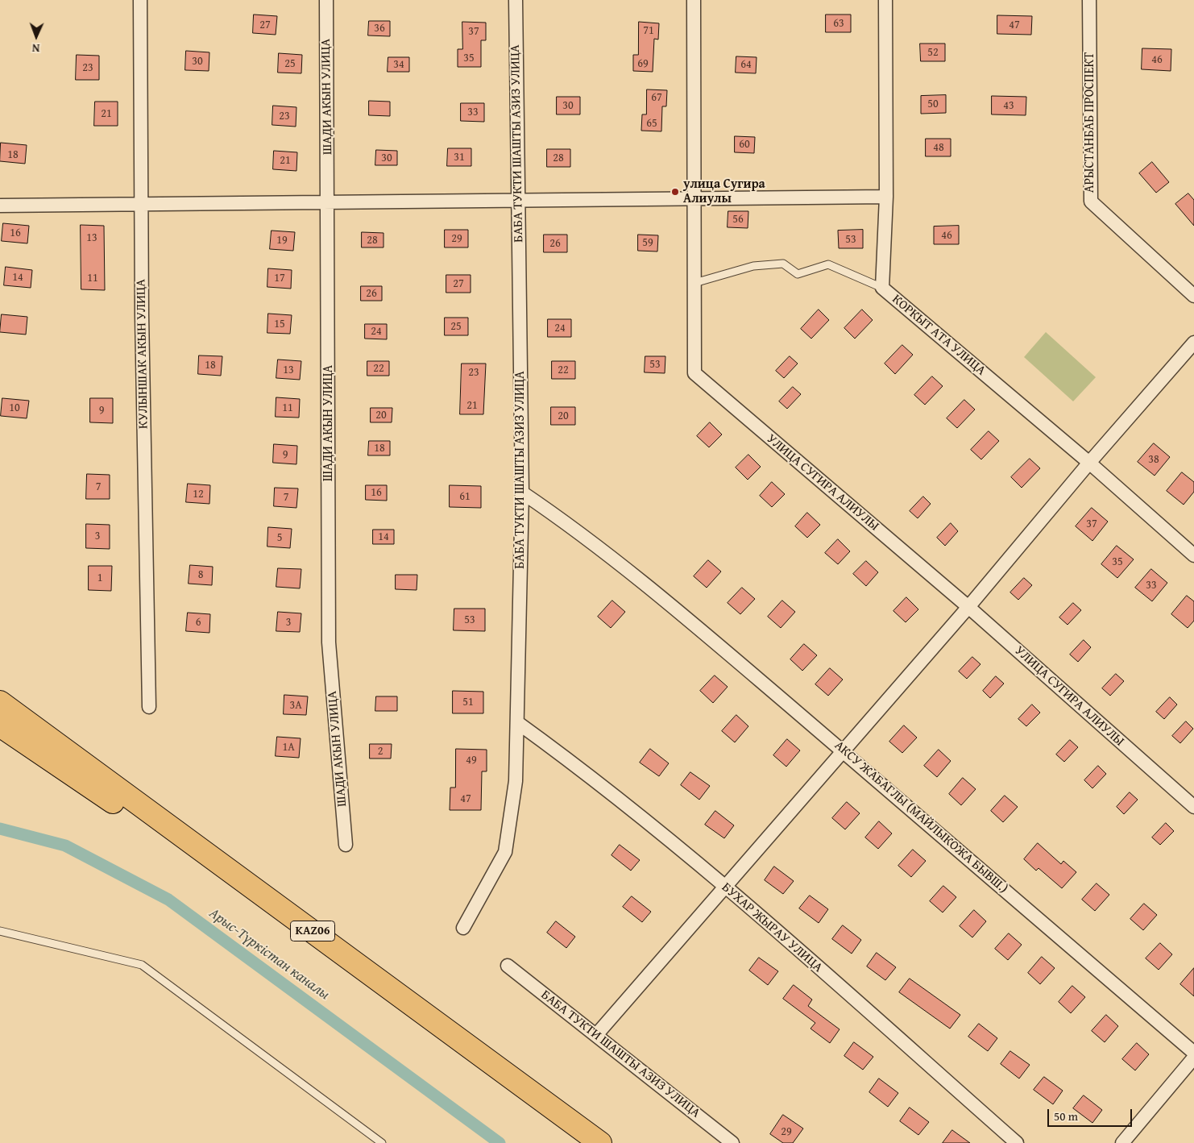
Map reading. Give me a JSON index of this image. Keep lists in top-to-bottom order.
{
  "streets": {
    "highway": ["KАZ06"],
    "street": [
      "ШАДИ АКЫН УЛИЦА",
      "АРЫСТАНБАБ ПРОСПЕКТ",
      "БАБА ТУКТИ ШАШТЫ АЗИЗ УЛИЦА",
      "КОРКЫТ АТА УЛИЦА",
      "КУЛЫНШАК АКЫН УЛИЦА",
      "УЛИЦА СУГИРА АЛИУЛЫ",
      "АКСУ ЖАБАГЛЫ (МАЙЛЫКОЖА БЫВШ.)",
      "БУХАР ЖЫРАУ УЛИЦА"
    ]
  },
  "crossings": [
    ["БАБА ТУКТИ ШАШТЫ АЗИЗ УЛИЦА", "АКСУ ЖАБАГЛЫ (МАЙЛЫКОЖА БЫВШ.)"],
    ["БАБА ТУКТИ ШАШТЫ АЗИЗ УЛИЦА", "БУХАР ЖЫРАУ УЛИЦА"]
  ],
  "water": ["Арыс-Түркістан каналы"],
  "places": ["улица Сугира Алиулы"],
  "house_numbers": [
    "63",
    "27",
    "47",
    "36",
    "71",
    "37",
    "52",
    "35",
    "46",
    "30",
    "25",
    "69",
    "34",
    "64",
    "23",
    "67",
    "50",
    "30",
    "43",
    "33",
    "21",
    "23",
    "65",
    "60",
    "48",
    "18",
    "31",
    "30",
    "28",
    "21",
    "56",
    "16",
    "46",
    "13",
    "29",
    "53",
    "19",
    "28",
    "59",
    "26",
    "14",
    "11",
    "17",
    "27",
    "26",
    "15",
    "25",
    "24",
    "24",
    "53",
    "18",
    "22",
    "13",
    "22",
    "23",
    "21",
    "10",
    "11",
    "9",
    "20",
    "20",
    "18",
    "9",
    "38",
    "7",
    "16",
    "12",
    "61",
    "7",
    "37",
    "3",
    "14",
    "5",
    "35",
    "8",
    "1",
    "33",
    "53",
    "6",
    "3",
    "51",
    "3А",
    "1А",
    "2",
    "49",
    "47",
    "29"
  ],
  "scale_bar": "50 m",
  "north": "bottom"
}
